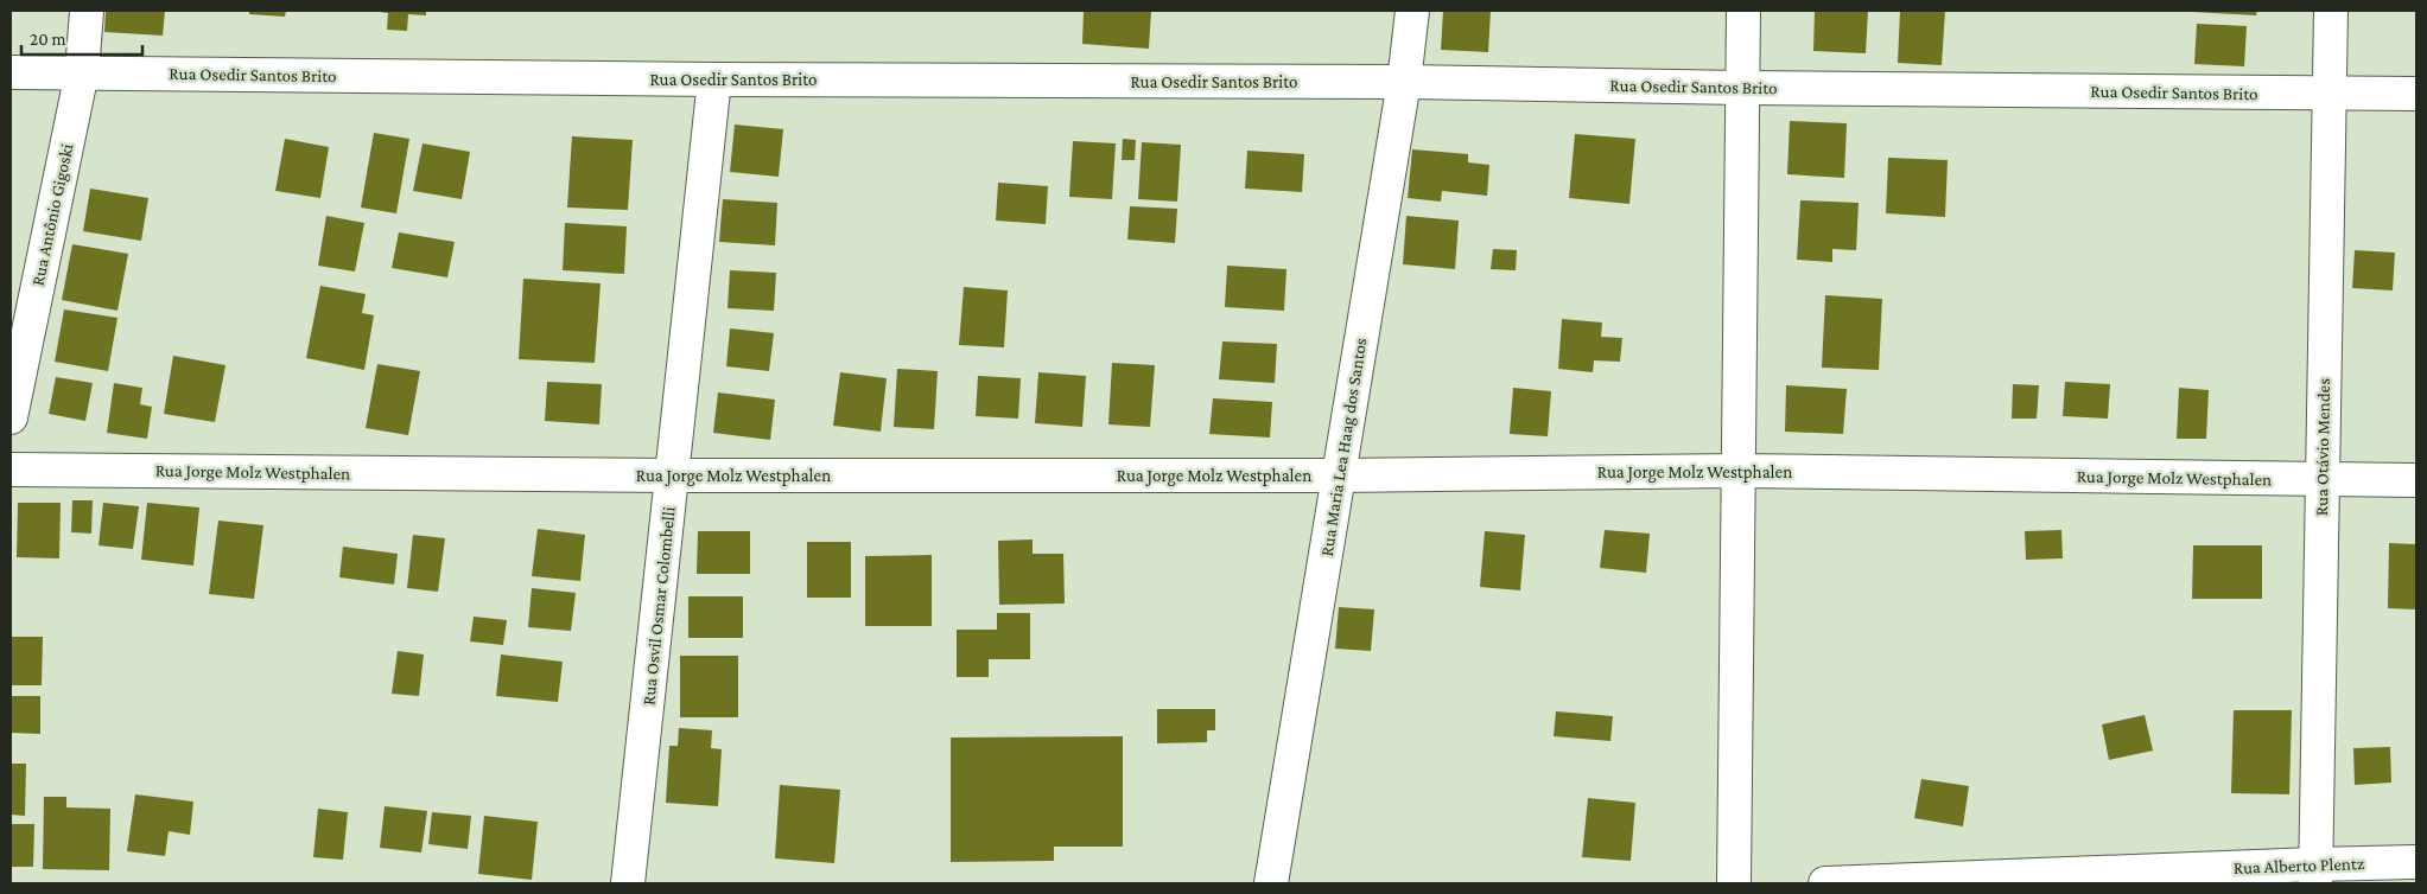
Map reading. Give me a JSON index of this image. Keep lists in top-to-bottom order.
{
  "streets": {
    "street": [
      "Rua Osedir Santos Brito",
      "Rua Antônio Gigoski",
      "Rua Maria Lea Haag dos Santos",
      "Rua Otávio Mendes",
      "Rua Jorge Molz Westphalen",
      "Rua Osvil Osmar Colombelli",
      "Rua Alberto Plentz"
    ]
  },
  "crossings": [
    ["Rua Osedir Santos Brito", "Rua Antônio Gigoski"],
    ["Rua Osedir Santos Brito", "Rua Maria Lea Haag dos Santos"],
    ["Rua Osedir Santos Brito", "Rua Otávio Mendes"],
    ["Rua Osedir Santos Brito", "Rua Osvil Osmar Colombelli"],
    ["Rua Maria Lea Haag dos Santos", "Rua Jorge Molz Westphalen"],
    ["Rua Otávio Mendes", "Rua Jorge Molz Westphalen"],
    ["Rua Otávio Mendes", "Rua Alberto Plentz"],
    ["Rua Jorge Molz Westphalen", "Rua Osvil Osmar Colombelli"]
  ],
  "scale_bar": "20 m"
}
